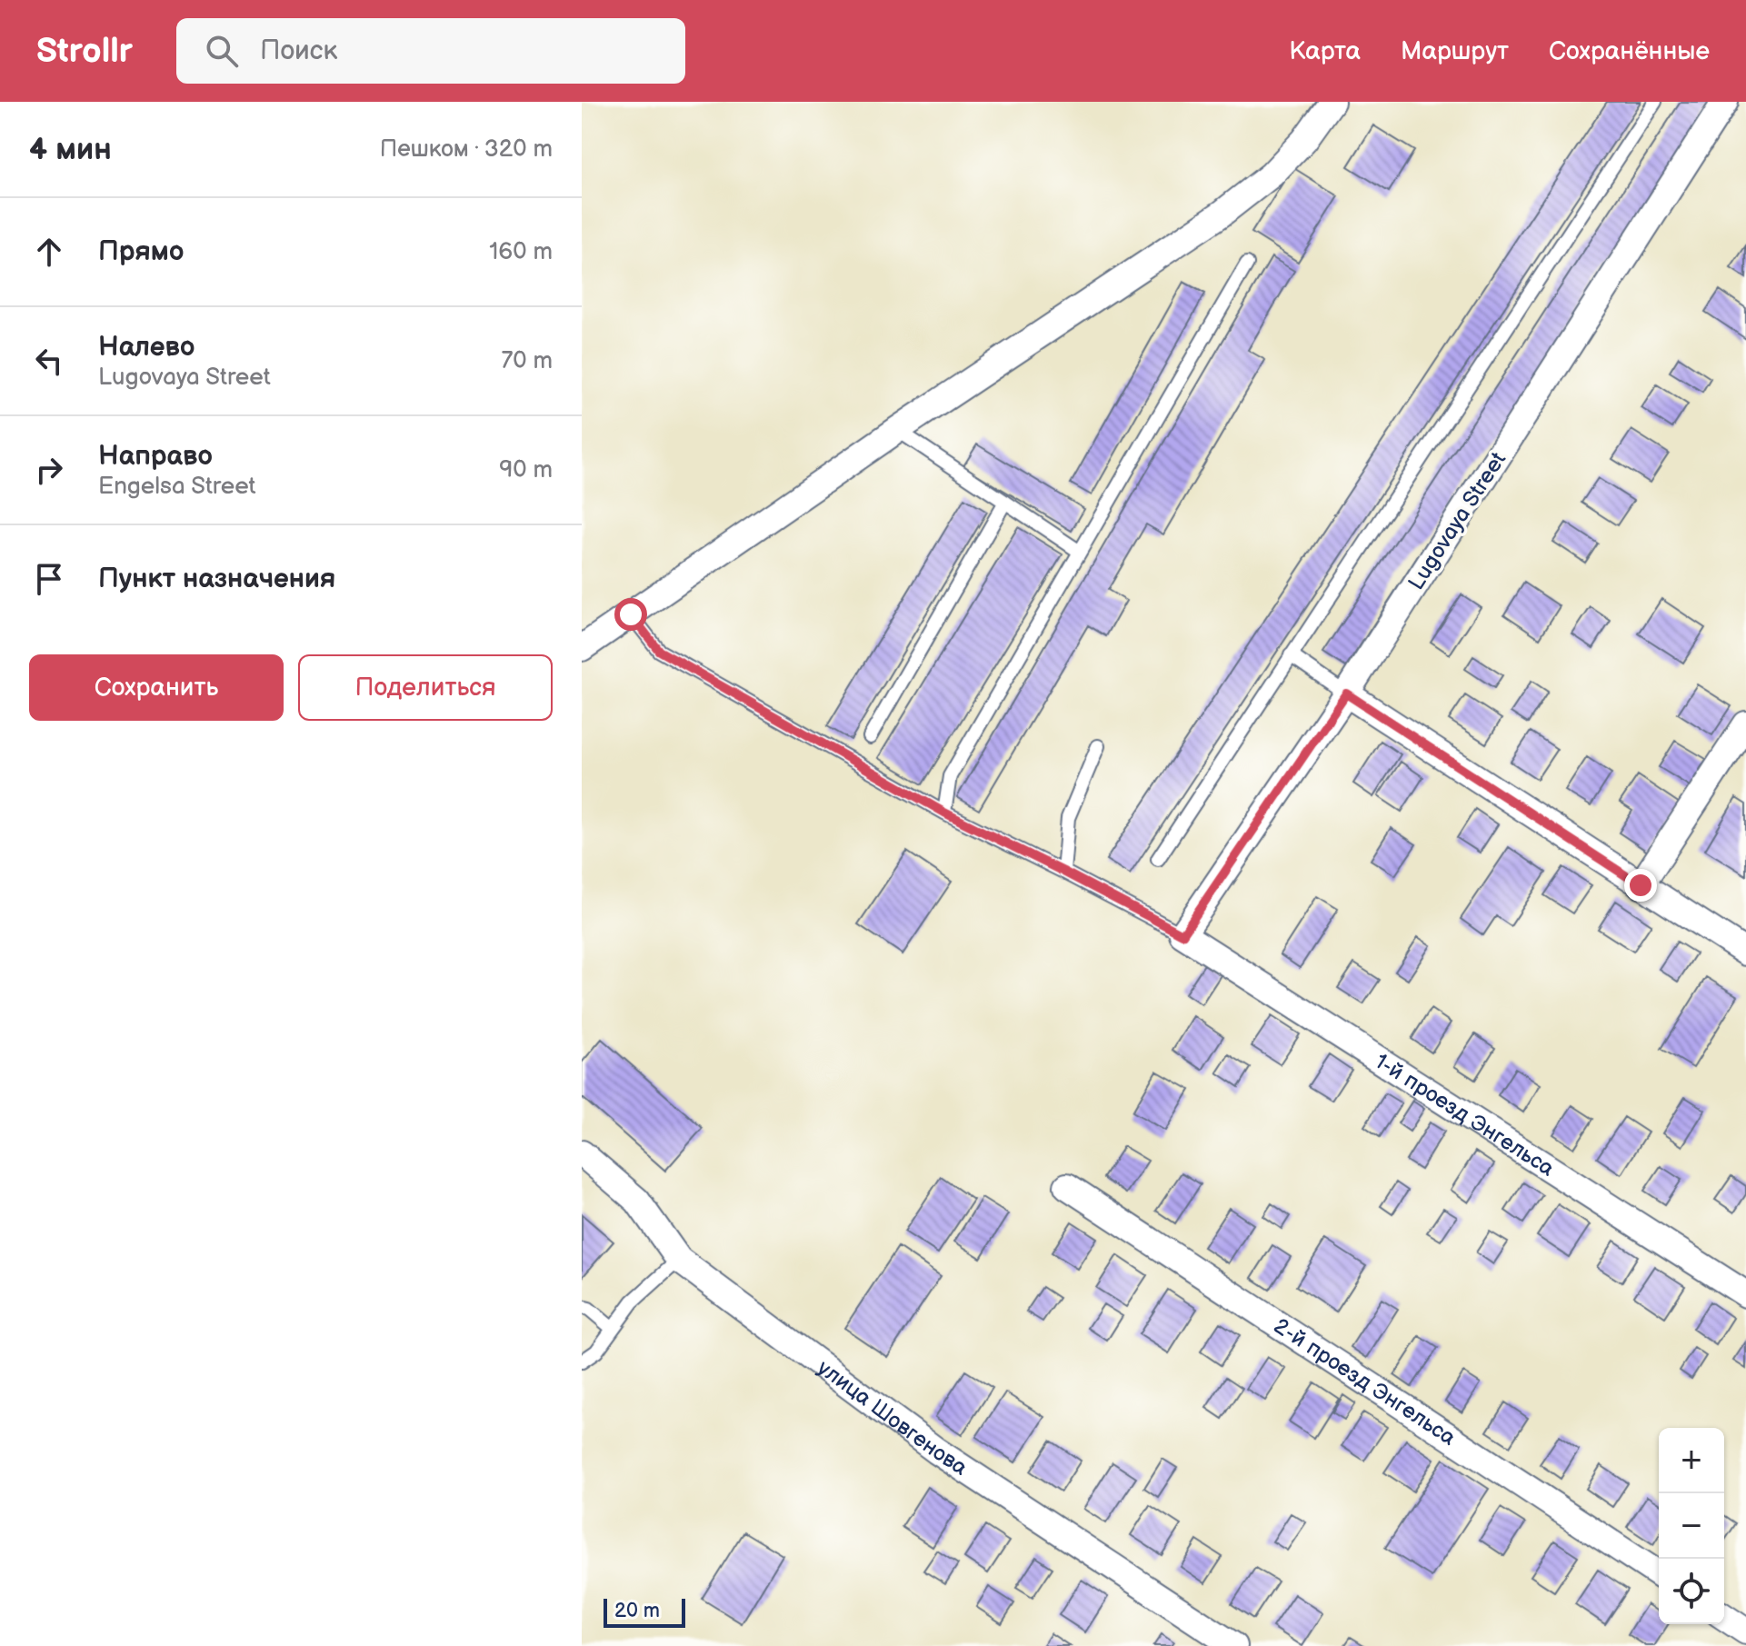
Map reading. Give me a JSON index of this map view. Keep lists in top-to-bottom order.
{
  "streets": {
    "street": [
      "Lugovaya Street",
      "1-й проезд Энгельса",
      "2-й проезд Энгельса",
      "улица Шовгенова"
    ]
  },
  "crossings": [
    ["Lugovaya Street", "1-й проезд Энгельса"]
  ],
  "scale_bar": "20 m",
  "page": {
    "header": "Strollr",
    "search": "Поиск",
    "nav": ["Карта", "Маршрут", "Сохранённые"],
    "heading": ["4 мин", "Пешком · 320 m"],
    "list": [
      ["Прямо", "160 m"],
      ["Налево", "Lugovaya Street", "70 m"],
      ["Направо", "Engelsa Street", "90 m"],
      "Пункт назначения"
    ],
    "buttons": ["Сохранить", "Поделиться"],
    "map_buttons": ["+", "−"],
    "scale": "20 m"
  }
}
